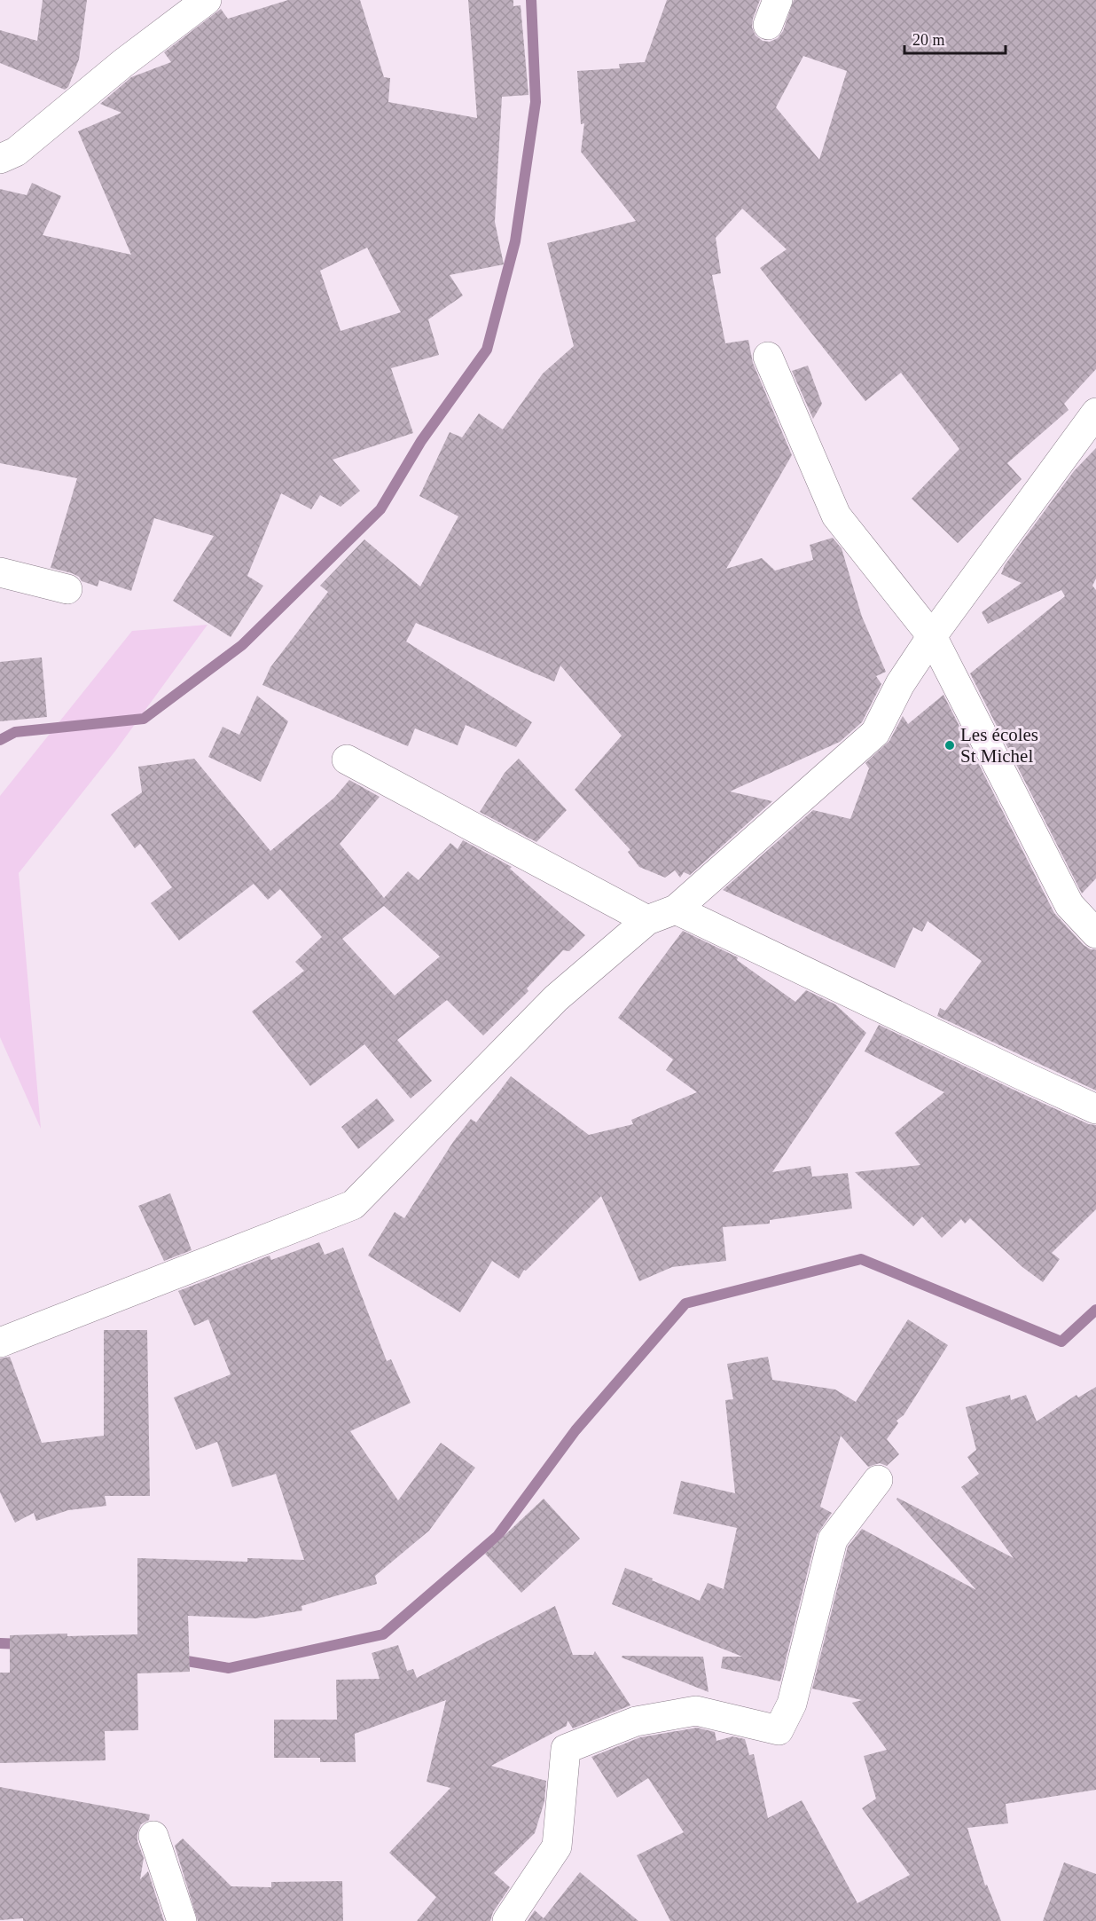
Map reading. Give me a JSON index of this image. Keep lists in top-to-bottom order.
{
  "places": ["Les écoles St Michel"],
  "scale_bar": "20 m"
}
